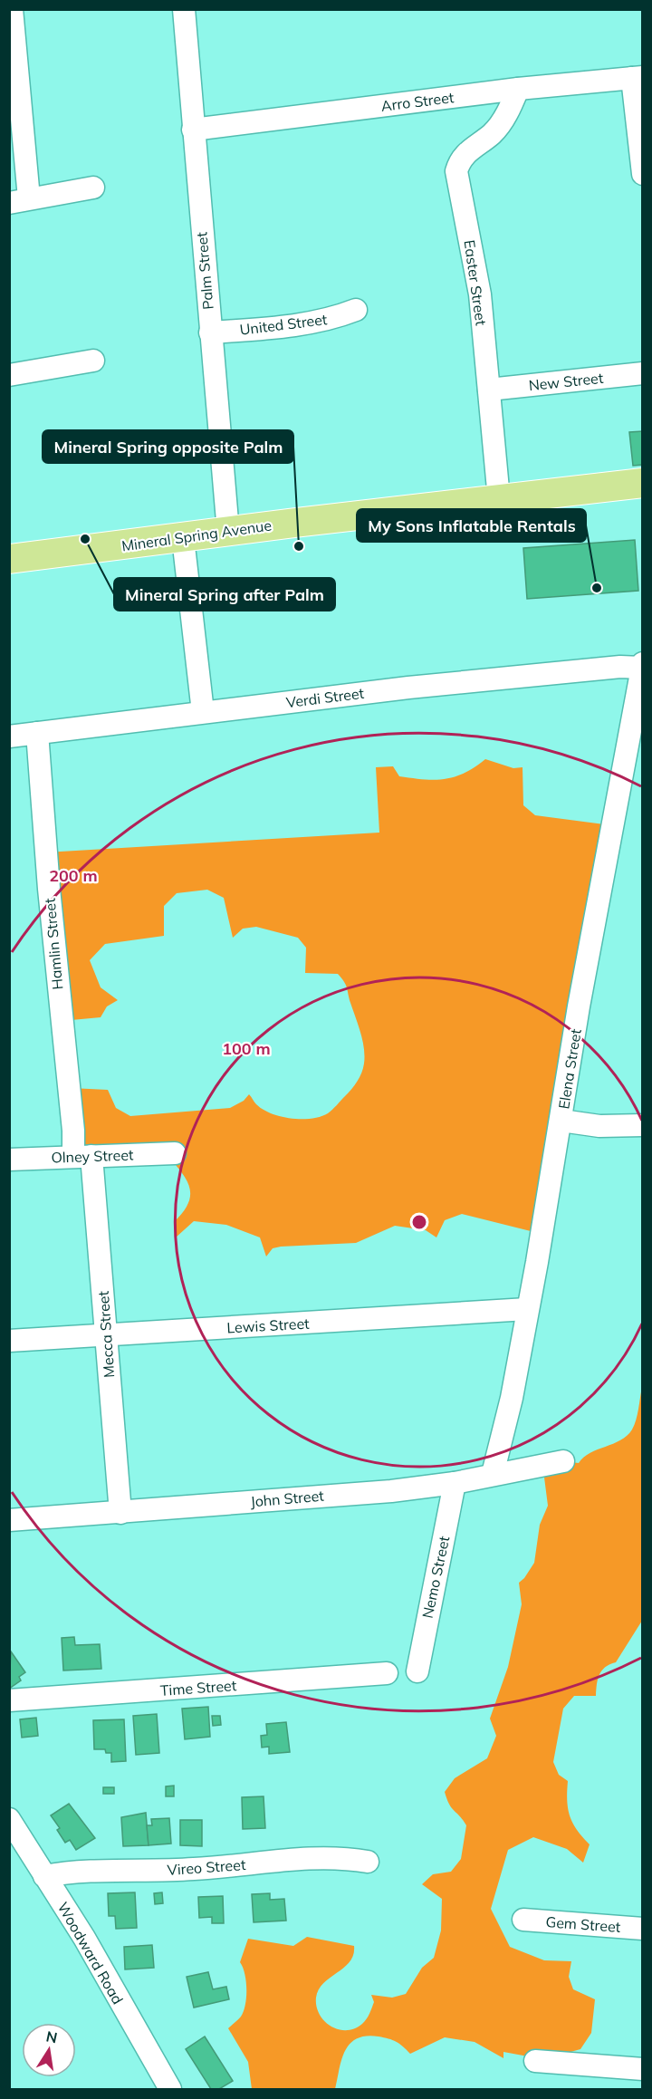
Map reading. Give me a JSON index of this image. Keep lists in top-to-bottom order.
{
  "streets": {
    "main road": ["Mineral Spring Avenue"],
    "street": [
      "Arro Street",
      "Palm Street",
      "Easter Street",
      "United Street",
      "New Street",
      "Verdi Street",
      "Hamlin Street",
      "Elena Street",
      "Olney Street",
      "Lewis Street",
      "Mecca Street",
      "John Street",
      "Nemo Street",
      "Time Street",
      "Vireo Street",
      "Gem Street",
      "Woodward Road"
    ]
  },
  "crossings": [
    ["Arro Street", "Palm Street"],
    ["Arro Street", "Easter Street"],
    ["Palm Street", "United Street"],
    ["Palm Street", "Mineral Spring Avenue"],
    ["Easter Street", "New Street"],
    ["Easter Street", "Mineral Spring Avenue"],
    ["Verdi Street", "Hamlin Street"],
    ["Verdi Street", "Elena Street"],
    ["Hamlin Street", "Olney Street"],
    ["Hamlin Street", "Mecca Street"],
    ["Elena Street", "Lewis Street"],
    ["Elena Street", "John Street"],
    ["Olney Street", "Mecca Street"],
    ["Lewis Street", "Mecca Street"],
    ["Mecca Street", "John Street"],
    ["John Street", "Nemo Street"],
    ["Vireo Street", "Woodward Road"]
  ],
  "places": ["Mineral Spring after Palm", "Mineral Spring opposite Palm", "My Sons Inflatable Rentals"],
  "north": "top",
  "rings": ["200 m", "100 m"]
}
